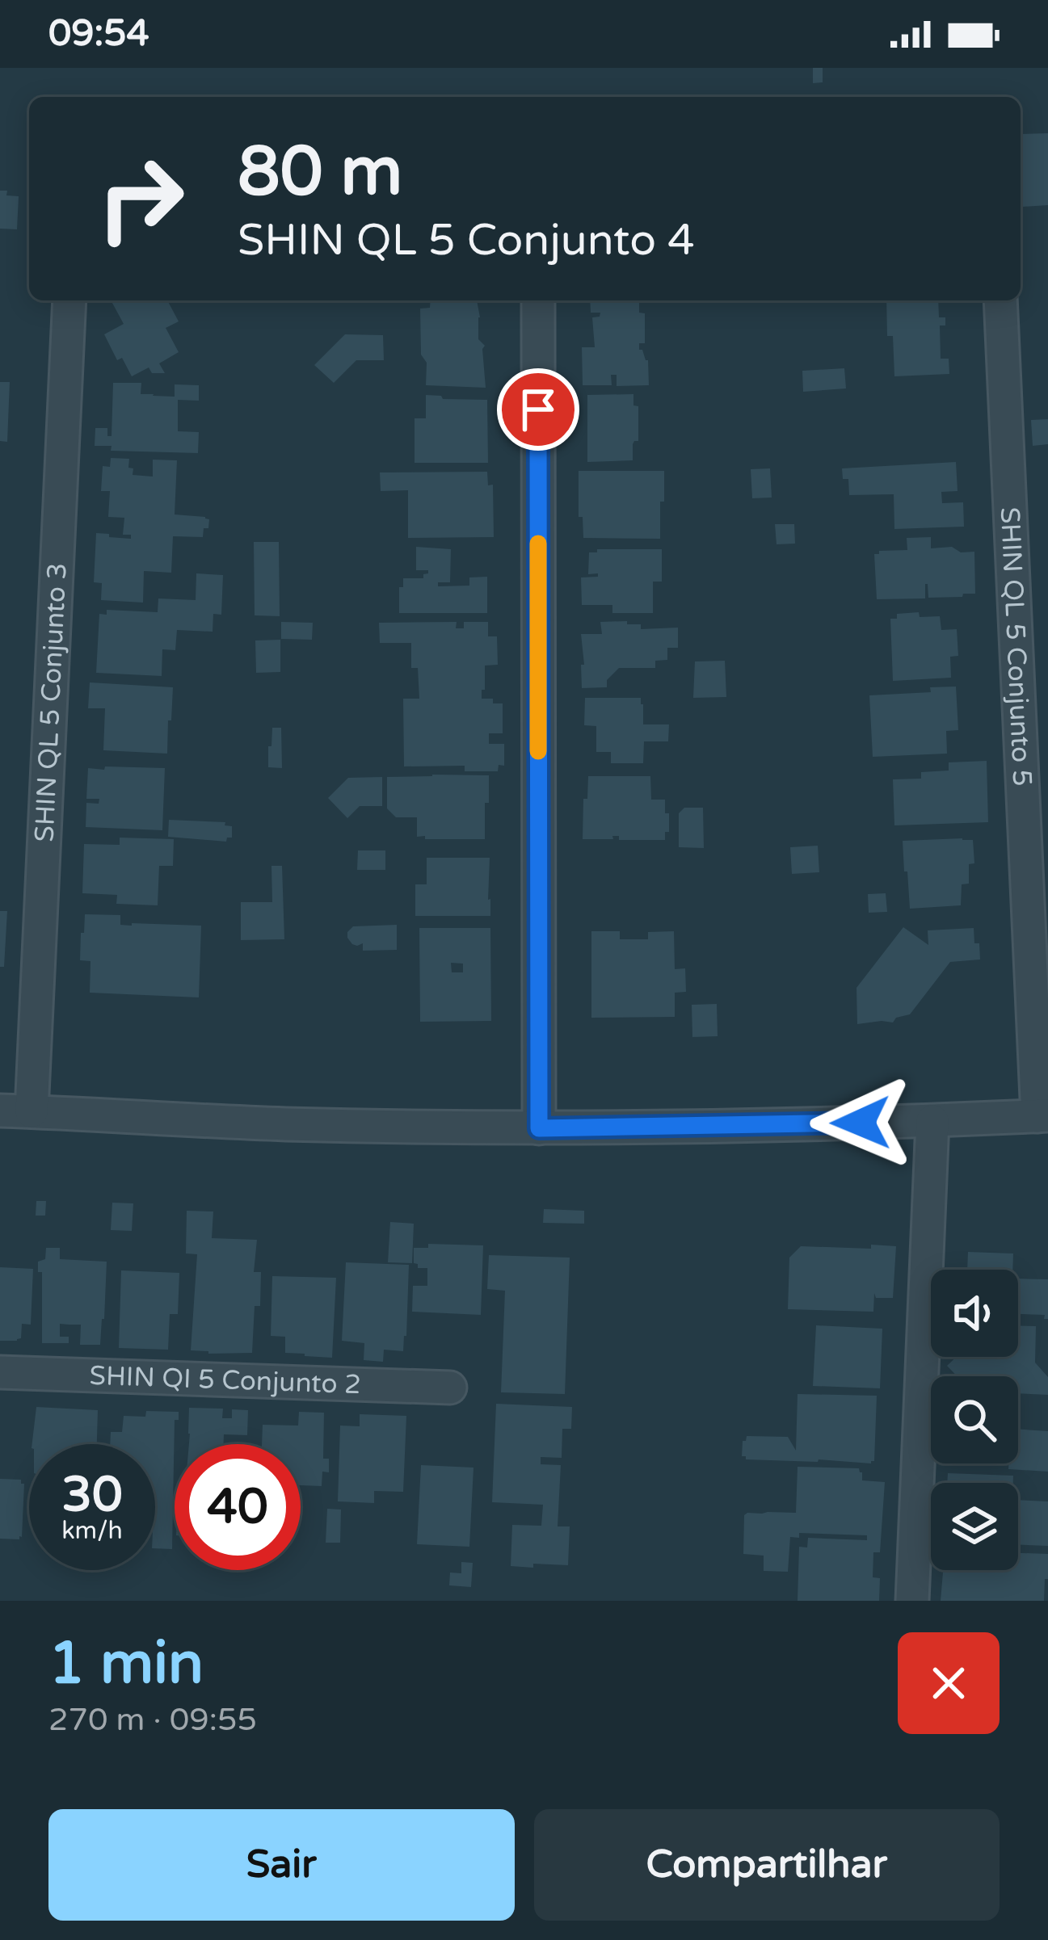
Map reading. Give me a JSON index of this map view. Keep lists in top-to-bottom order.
{
  "streets": {
    "street": ["SHIN QL 5 Conjunto 5", "SHIN QL 5 Conjunto 3", "SHIN QI 5 Conjunto 2"]
  },
  "page": {
    "status": "09:54",
    "turn": ["80 m", "SHIN QL 5 Conjunto 4"],
    "speed": "30 km/h",
    "limit": "40",
    "heading": ["1 min", "270 m · 09:55"],
    "buttons": ["Sair", "Compartilhar"]
  }
}
